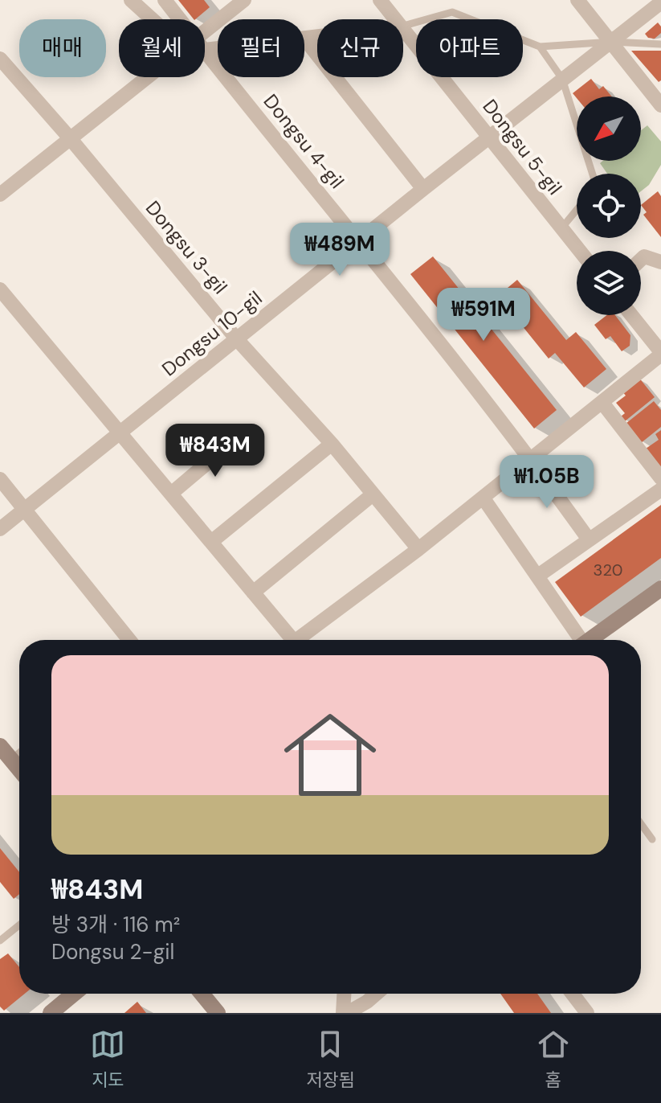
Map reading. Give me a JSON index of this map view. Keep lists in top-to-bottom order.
{
  "streets": {
    "street": [
      "Dongsu 4-gil",
      "Dongsu 5-gil",
      "Dongsu 3-gil",
      "Dongsu 10-gil"
    ]
  },
  "crossings": [
    ["Dongsu 4-gil", "Dongsu 10-gil"],
    ["Dongsu 5-gil", "Dongsu 10-gil"],
    ["Dongsu 3-gil", "Dongsu 10-gil"]
  ],
  "house_numbers": ["320"],
  "north": "bottom left",
  "page": {
    "chip": [
      "매매",
      "월세",
      "필터",
      "신규",
      "아파트"
    ],
    "price": [
      "₩489M",
      "₩591M",
      "₩843M",
      "₩1.05B"
    ],
    "list": [
      {
        "name": "₩843M",
        "note": "방 3개 · 116 m² · Dongsu 2-gil"
      }
    ],
    "tabs": ["지도", "저장됨", "홈"]
  }
}
